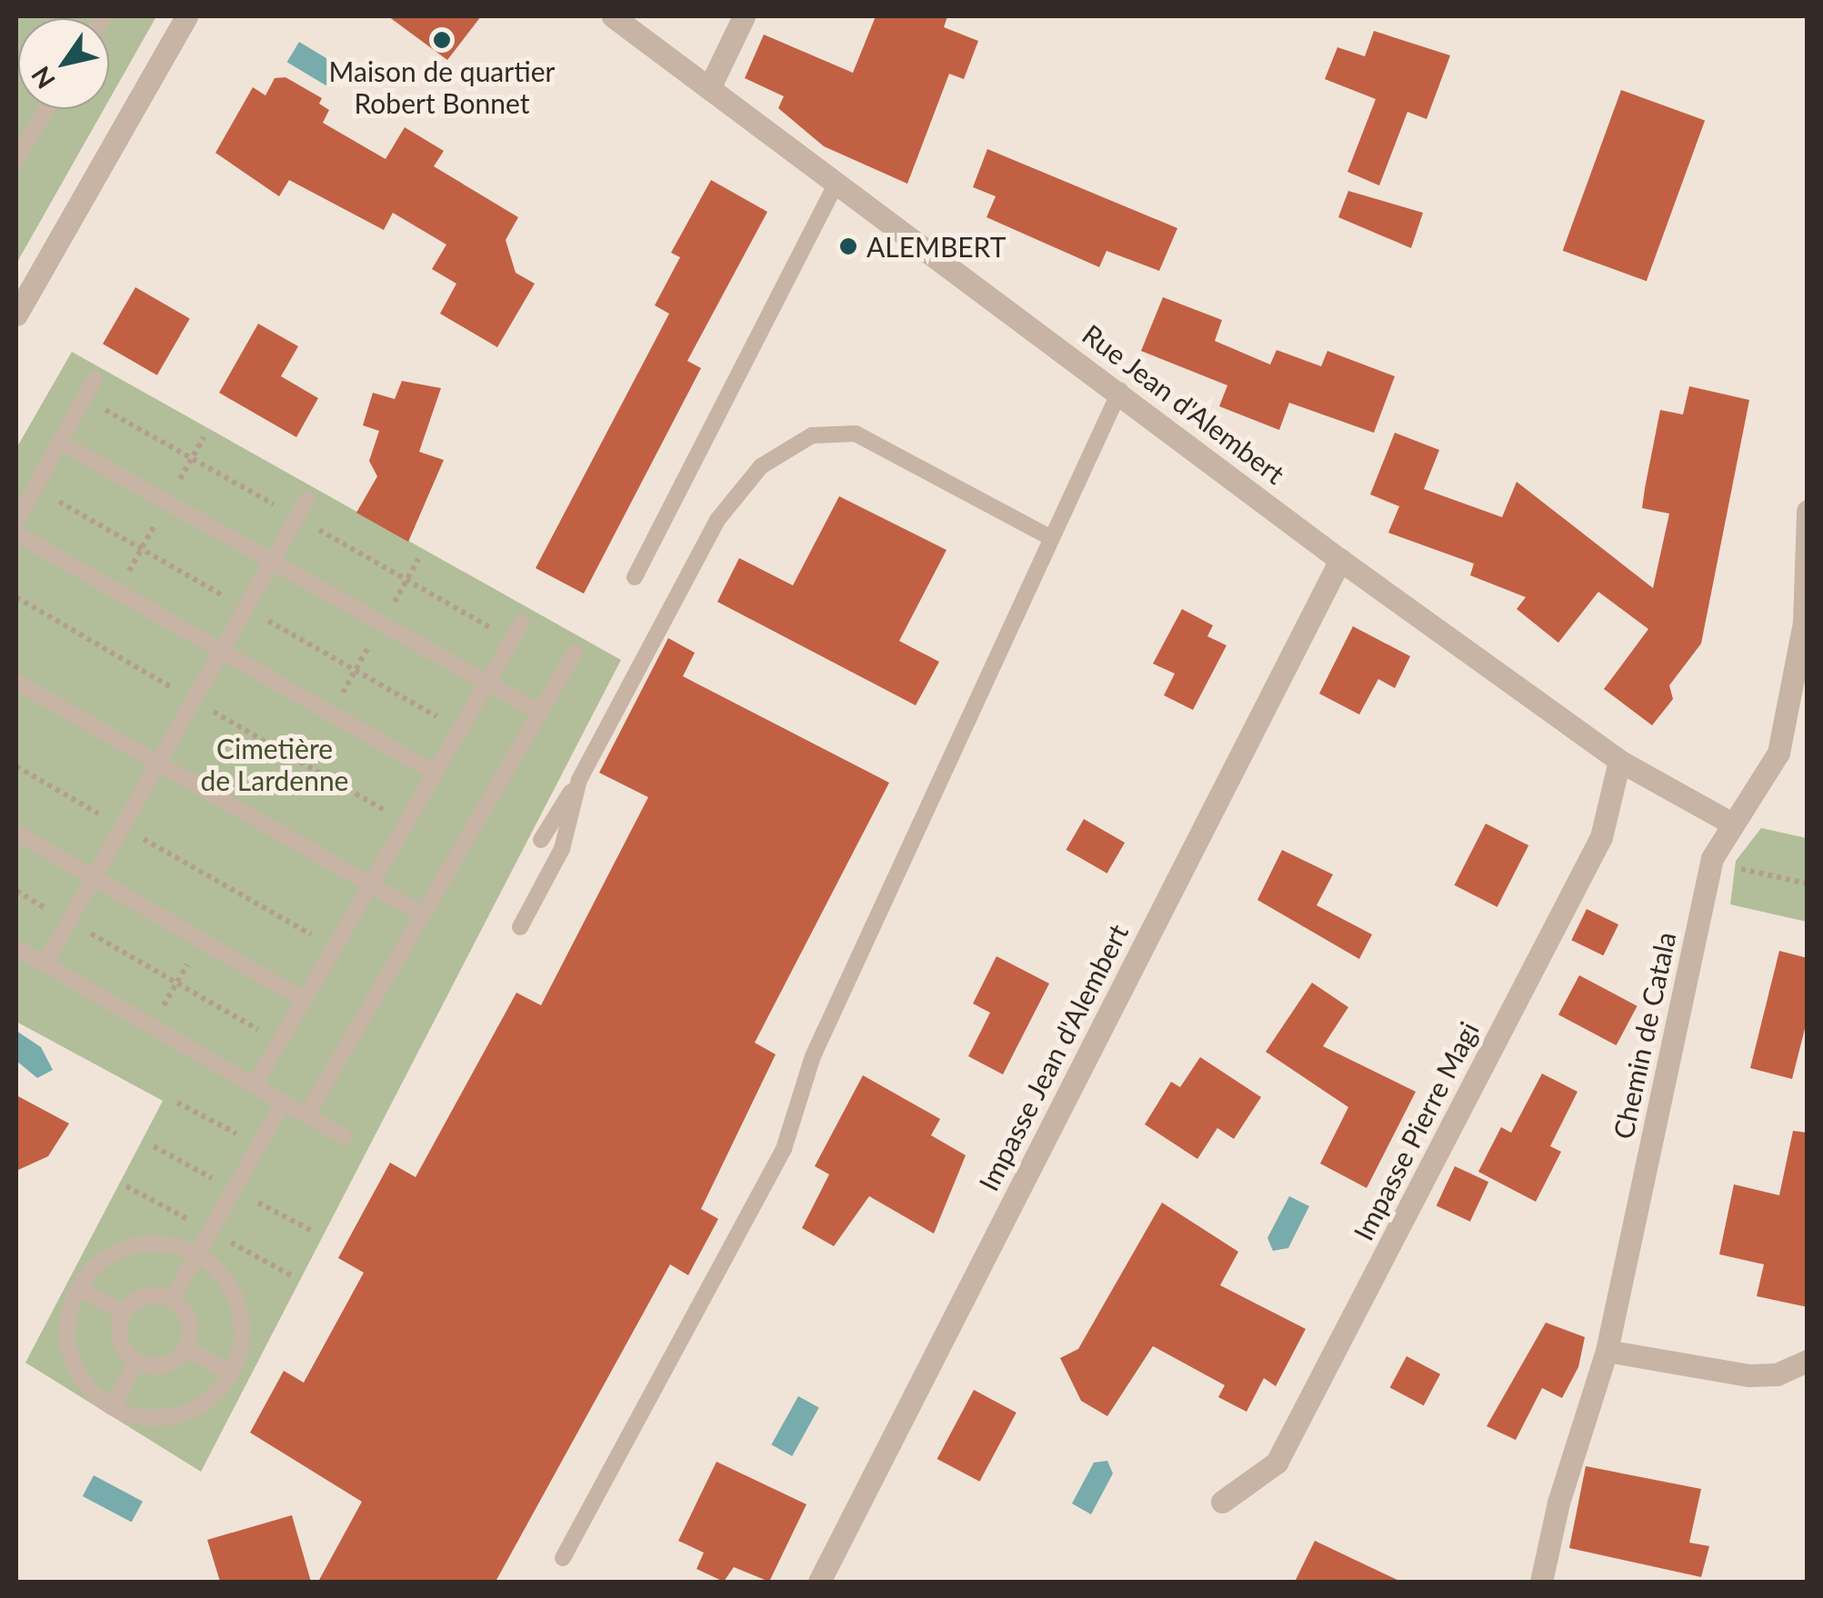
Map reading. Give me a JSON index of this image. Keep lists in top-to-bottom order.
{
  "streets": {
    "street": [
      "Rue Jean d'Alembert",
      "Chemin de Catala",
      "Impasse Jean d'Alembert",
      "Impasse Pierre Magi"
    ]
  },
  "crossings": [
    ["Rue Jean d'Alembert", "Chemin de Catala"],
    ["Rue Jean d'Alembert", "Impasse Jean d'Alembert"],
    ["Rue Jean d'Alembert", "Impasse Pierre Magi"]
  ],
  "parks": ["Cimetière de Lardenne"],
  "places": ["Maison de quartier Robert Bonnet", "ALEMBERT"],
  "north": "bottom left"
}
